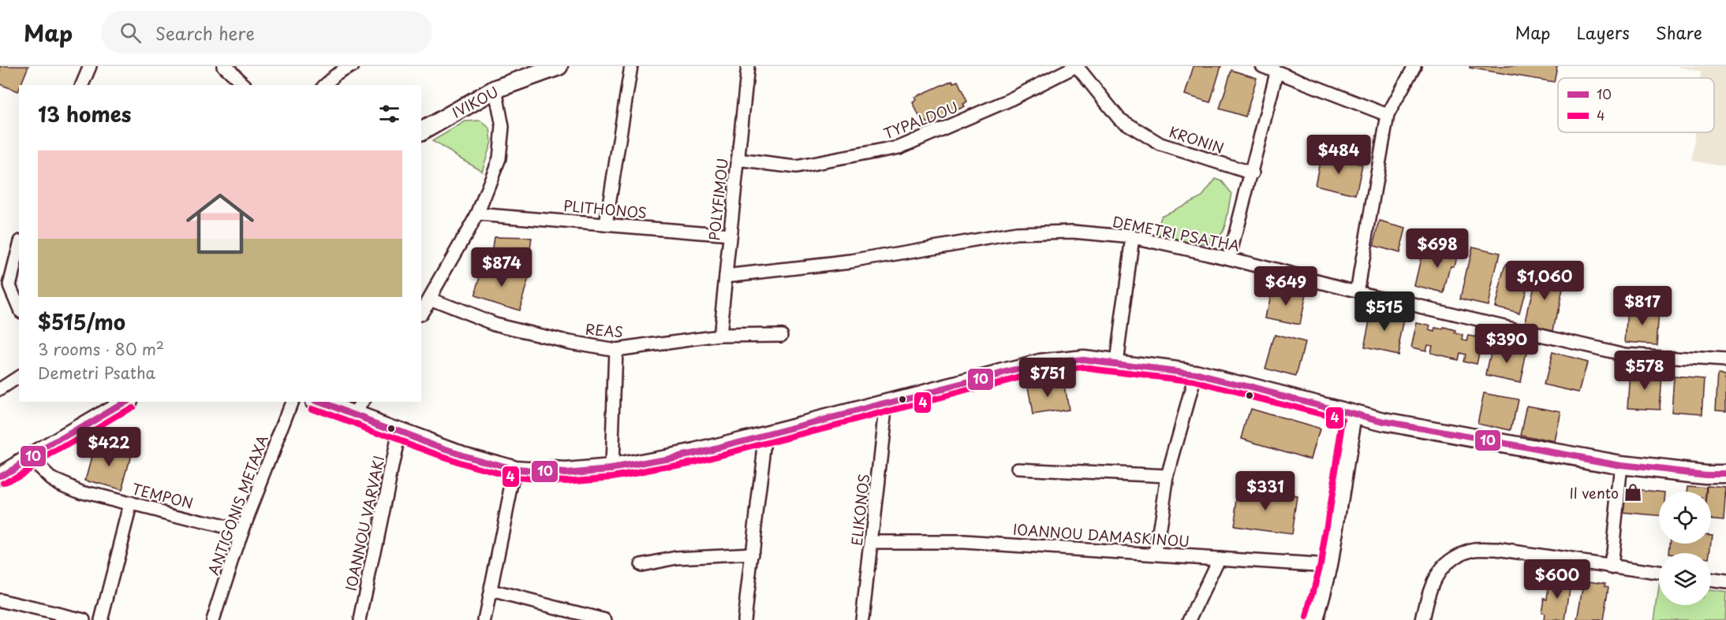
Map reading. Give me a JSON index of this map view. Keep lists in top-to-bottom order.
{
  "streets": {
    "street": [
      "IVIKOU",
      "TYPALDOU",
      "KRONIN",
      "POLYFIMOU",
      "PLITHONOS",
      "DEMETRI PSATHA",
      "REAS",
      "TEMPON",
      "ANTIGONIS METAXA",
      "ELIKONOS",
      "IOANNOU VARVAKI",
      "IOANNOU DAMASKINOU"
    ]
  },
  "crossings": [
    ["TYPALDOU", "KRONIN"],
    ["TYPALDOU", "POLYFIMOU"],
    ["POLYFIMOU", "PLITHONOS"],
    ["POLYFIMOU", "DEMETRI PSATHA"],
    ["POLYFIMOU", "REAS"],
    ["TEMPON", "ANTIGONIS METAXA"],
    ["ELIKONOS", "IOANNOU DAMASKINOU"]
  ],
  "places": {
    "shop": ["Il vento"]
  },
  "lines": ["transit line 10", "transit line 4"],
  "legend": ["10", "4"],
  "page": {
    "header": "Map",
    "search": "Search here",
    "nav": ["Map", "Layers", "Share"],
    "heading": "13 homes",
    "price": [
      "$484",
      "$698",
      "$874",
      "$1,060",
      "$649",
      "$817",
      "$515",
      "$390",
      "$578",
      "$751",
      "$422",
      "$331",
      "$600"
    ],
    "list": [
      {
        "name": "$515/mo",
        "note": "3 rooms · 80 m² · Demetri Psatha"
      }
    ]
  }
}
